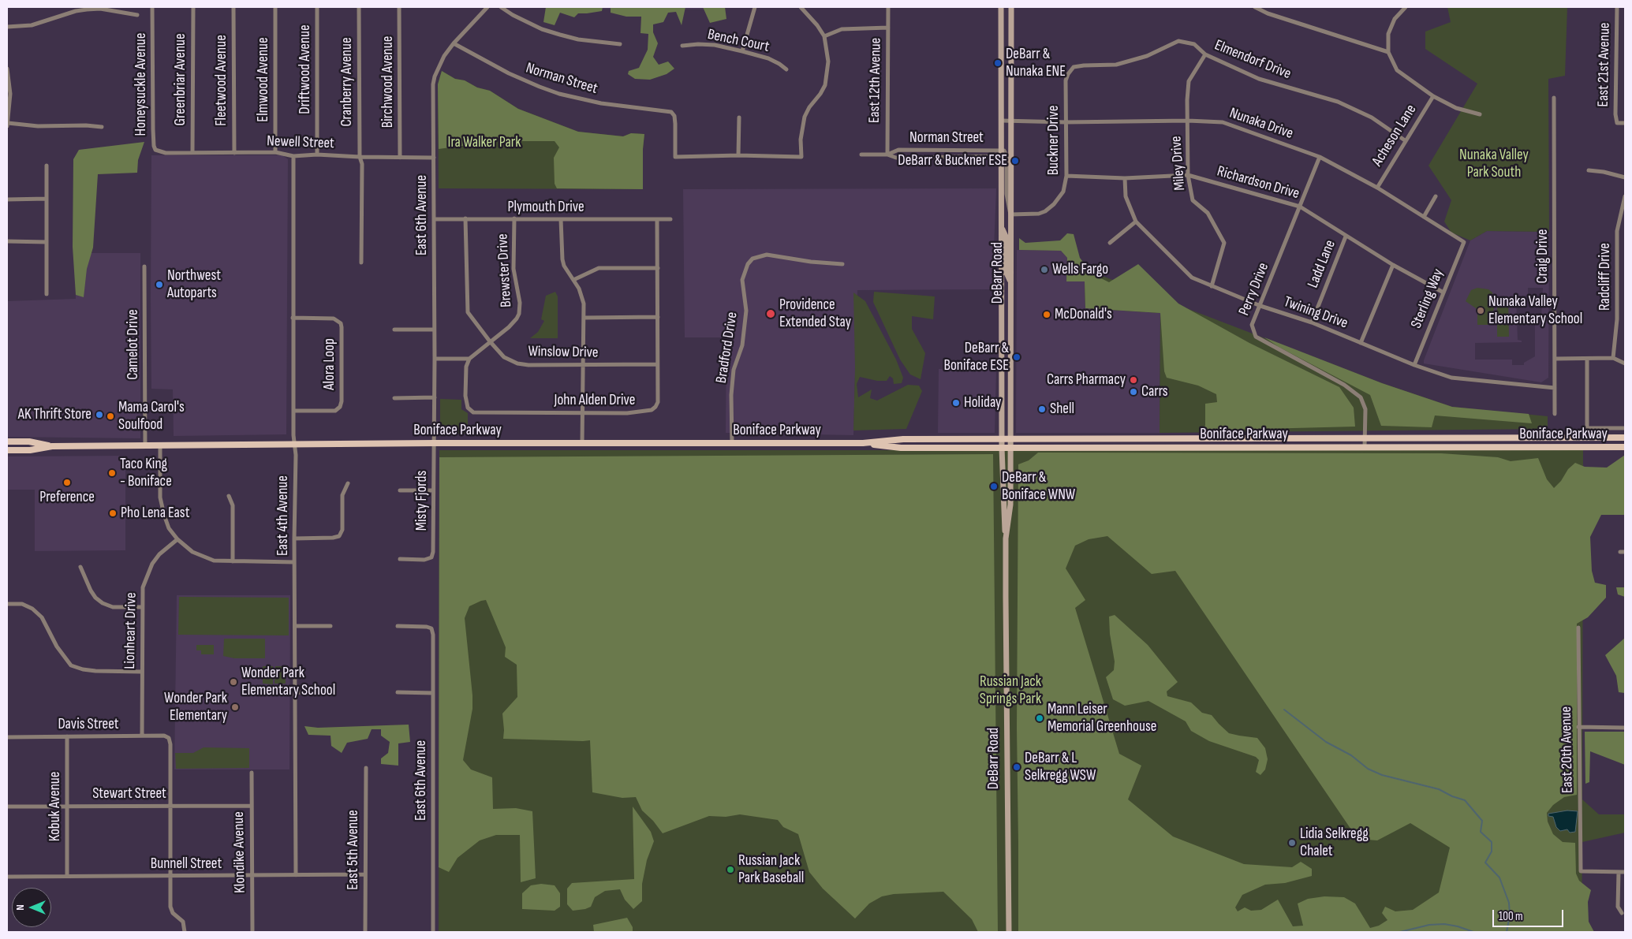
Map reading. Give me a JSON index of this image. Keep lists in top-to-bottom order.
{
  "streets": {
    "main road": ["DeBarr Road", "Boniface Parkway"],
    "street": [
      "Bench Court",
      "Elmendorf Drive",
      "East 21st Avenue",
      "Driftwood Avenue",
      "Norman Street",
      "Greenbriar Avenue",
      "Elmwood Avenue",
      "Fleetwood Avenue",
      "East 12th Avenue",
      "Cranberry Avenue",
      "Birchwood Avenue",
      "Honeysuckle Avenue",
      "Nunaka Drive",
      "Acheson Lane",
      "Buckner Drive",
      "Newell Street",
      "Miley Drive",
      "Richardson Drive",
      "Plymouth Drive",
      "East 6th Avenue",
      "Craig Drive",
      "Ladd Lane",
      "Brewster Drive",
      "Radcliff Drive",
      "Perry Drive",
      "Sterling Way",
      "Twining Drive",
      "Camelot Drive",
      "Bradford Drive",
      "Winslow Drive",
      "Alora Loop",
      "John Alden Drive",
      "Misty Fjords",
      "East 4th Avenue",
      "Lionheart Drive",
      "Davis Street",
      "East 20th Avenue",
      "Stewart Street",
      "Kobuk Avenue",
      "East 5th Avenue",
      "Klondike Avenue",
      "Bunnell Street"
    ]
  },
  "crossings": [
    ["Elmendorf Drive", "Acheson Lane"],
    ["Elmendorf Drive", "Buckner Drive"],
    ["Elmendorf Drive", "Miley Drive"],
    ["Driftwood Avenue", "Newell Street"],
    ["Norman Street", "East 12th Avenue"],
    ["Norman Street", "East 6th Avenue"],
    ["Norman Street", "DeBarr Road"],
    ["Greenbriar Avenue", "Newell Street"],
    ["Elmwood Avenue", "Newell Street"],
    ["Fleetwood Avenue", "Newell Street"],
    ["Cranberry Avenue", "Newell Street"],
    ["Birchwood Avenue", "Newell Street"],
    ["Honeysuckle Avenue", "Newell Street"],
    ["Nunaka Drive", "Acheson Lane"],
    ["Nunaka Drive", "Buckner Drive"],
    ["Nunaka Drive", "Miley Drive"],
    ["Nunaka Drive", "DeBarr Road"],
    ["Nunaka Drive", "Perry Drive"],
    ["Nunaka Drive", "Sterling Way"],
    ["Buckner Drive", "Richardson Drive"],
    ["Buckner Drive", "DeBarr Road"],
    ["Newell Street", "East 6th Avenue"],
    ["Newell Street", "East 4th Avenue"],
    ["Miley Drive", "Richardson Drive"],
    ["Miley Drive", "Twining Drive"],
    ["Richardson Drive", "Ladd Lane"],
    ["Richardson Drive", "Perry Drive"],
    ["Richardson Drive", "Sterling Way"],
    ["Richardson Drive", "Twining Drive"],
    ["Plymouth Drive", "East 6th Avenue"],
    ["Plymouth Drive", "Brewster Drive"],
    ["Plymouth Drive", "Winslow Drive"],
    ["Plymouth Drive", "John Alden Drive"],
    ["East 6th Avenue", "Boniface Parkway"],
    ["East 6th Avenue", "Misty Fjords"],
    ["Craig Drive", "Twining Drive"],
    ["Ladd Lane", "Twining Drive"],
    ["Brewster Drive", "Winslow Drive"],
    ["Brewster Drive", "John Alden Drive"],
    ["DeBarr Road", "Boniface Parkway"],
    ["Perry Drive", "Twining Drive"],
    ["Perry Drive", "Boniface Parkway"],
    ["Sterling Way", "Twining Drive"],
    ["Camelot Drive", "Boniface Parkway"],
    ["Bradford Drive", "Boniface Parkway"],
    ["Winslow Drive", "John Alden Drive"],
    ["Alora Loop", "East 4th Avenue"],
    ["Boniface Parkway", "Misty Fjords"],
    ["Boniface Parkway", "East 4th Avenue"],
    ["East 4th Avenue", "Bunnell Street"],
    ["Lionheart Drive", "Davis Street"],
    ["Davis Street", "Stewart Street"],
    ["Davis Street", "Kobuk Avenue"],
    ["Stewart Street", "Kobuk Avenue"],
    ["Stewart Street", "Klondike Avenue"],
    ["Kobuk Avenue", "Bunnell Street"],
    ["East 5th Avenue", "Bunnell Street"],
    ["Klondike Avenue", "Bunnell Street"]
  ],
  "parks": ["Ira Walker Park", "Nunaka Valley Park South", "Russian Jack Springs Park"],
  "places": [
    "DeBarr & Nunaka ENE",
    "DeBarr & Buckner ESE",
    "Wells Fargo",
    "Northwest Autoparts",
    "Nunaka Valley Elementary School",
    "Providence Extended Stay",
    "McDonald's",
    "DeBarr & Boniface ESE",
    "Carrs Pharmacy",
    "Carrs",
    "Holiday",
    "Shell",
    "AK Thrift Store",
    "Mama Carol's Soulfood",
    "Taco King - Boniface",
    "Preference",
    "DeBarr & Boniface WNW",
    "Pho Lena East",
    "Wonder Park Elementary School",
    "Wonder Park Elementary",
    "Mann Leiser Memorial Greenhouse",
    "DeBarr & L Selkregg WSW",
    "Lidia Selkregg Chalet",
    "Russian Jack Park Baseball"
  ],
  "scale_bar": "100 m",
  "north": "left"
}
